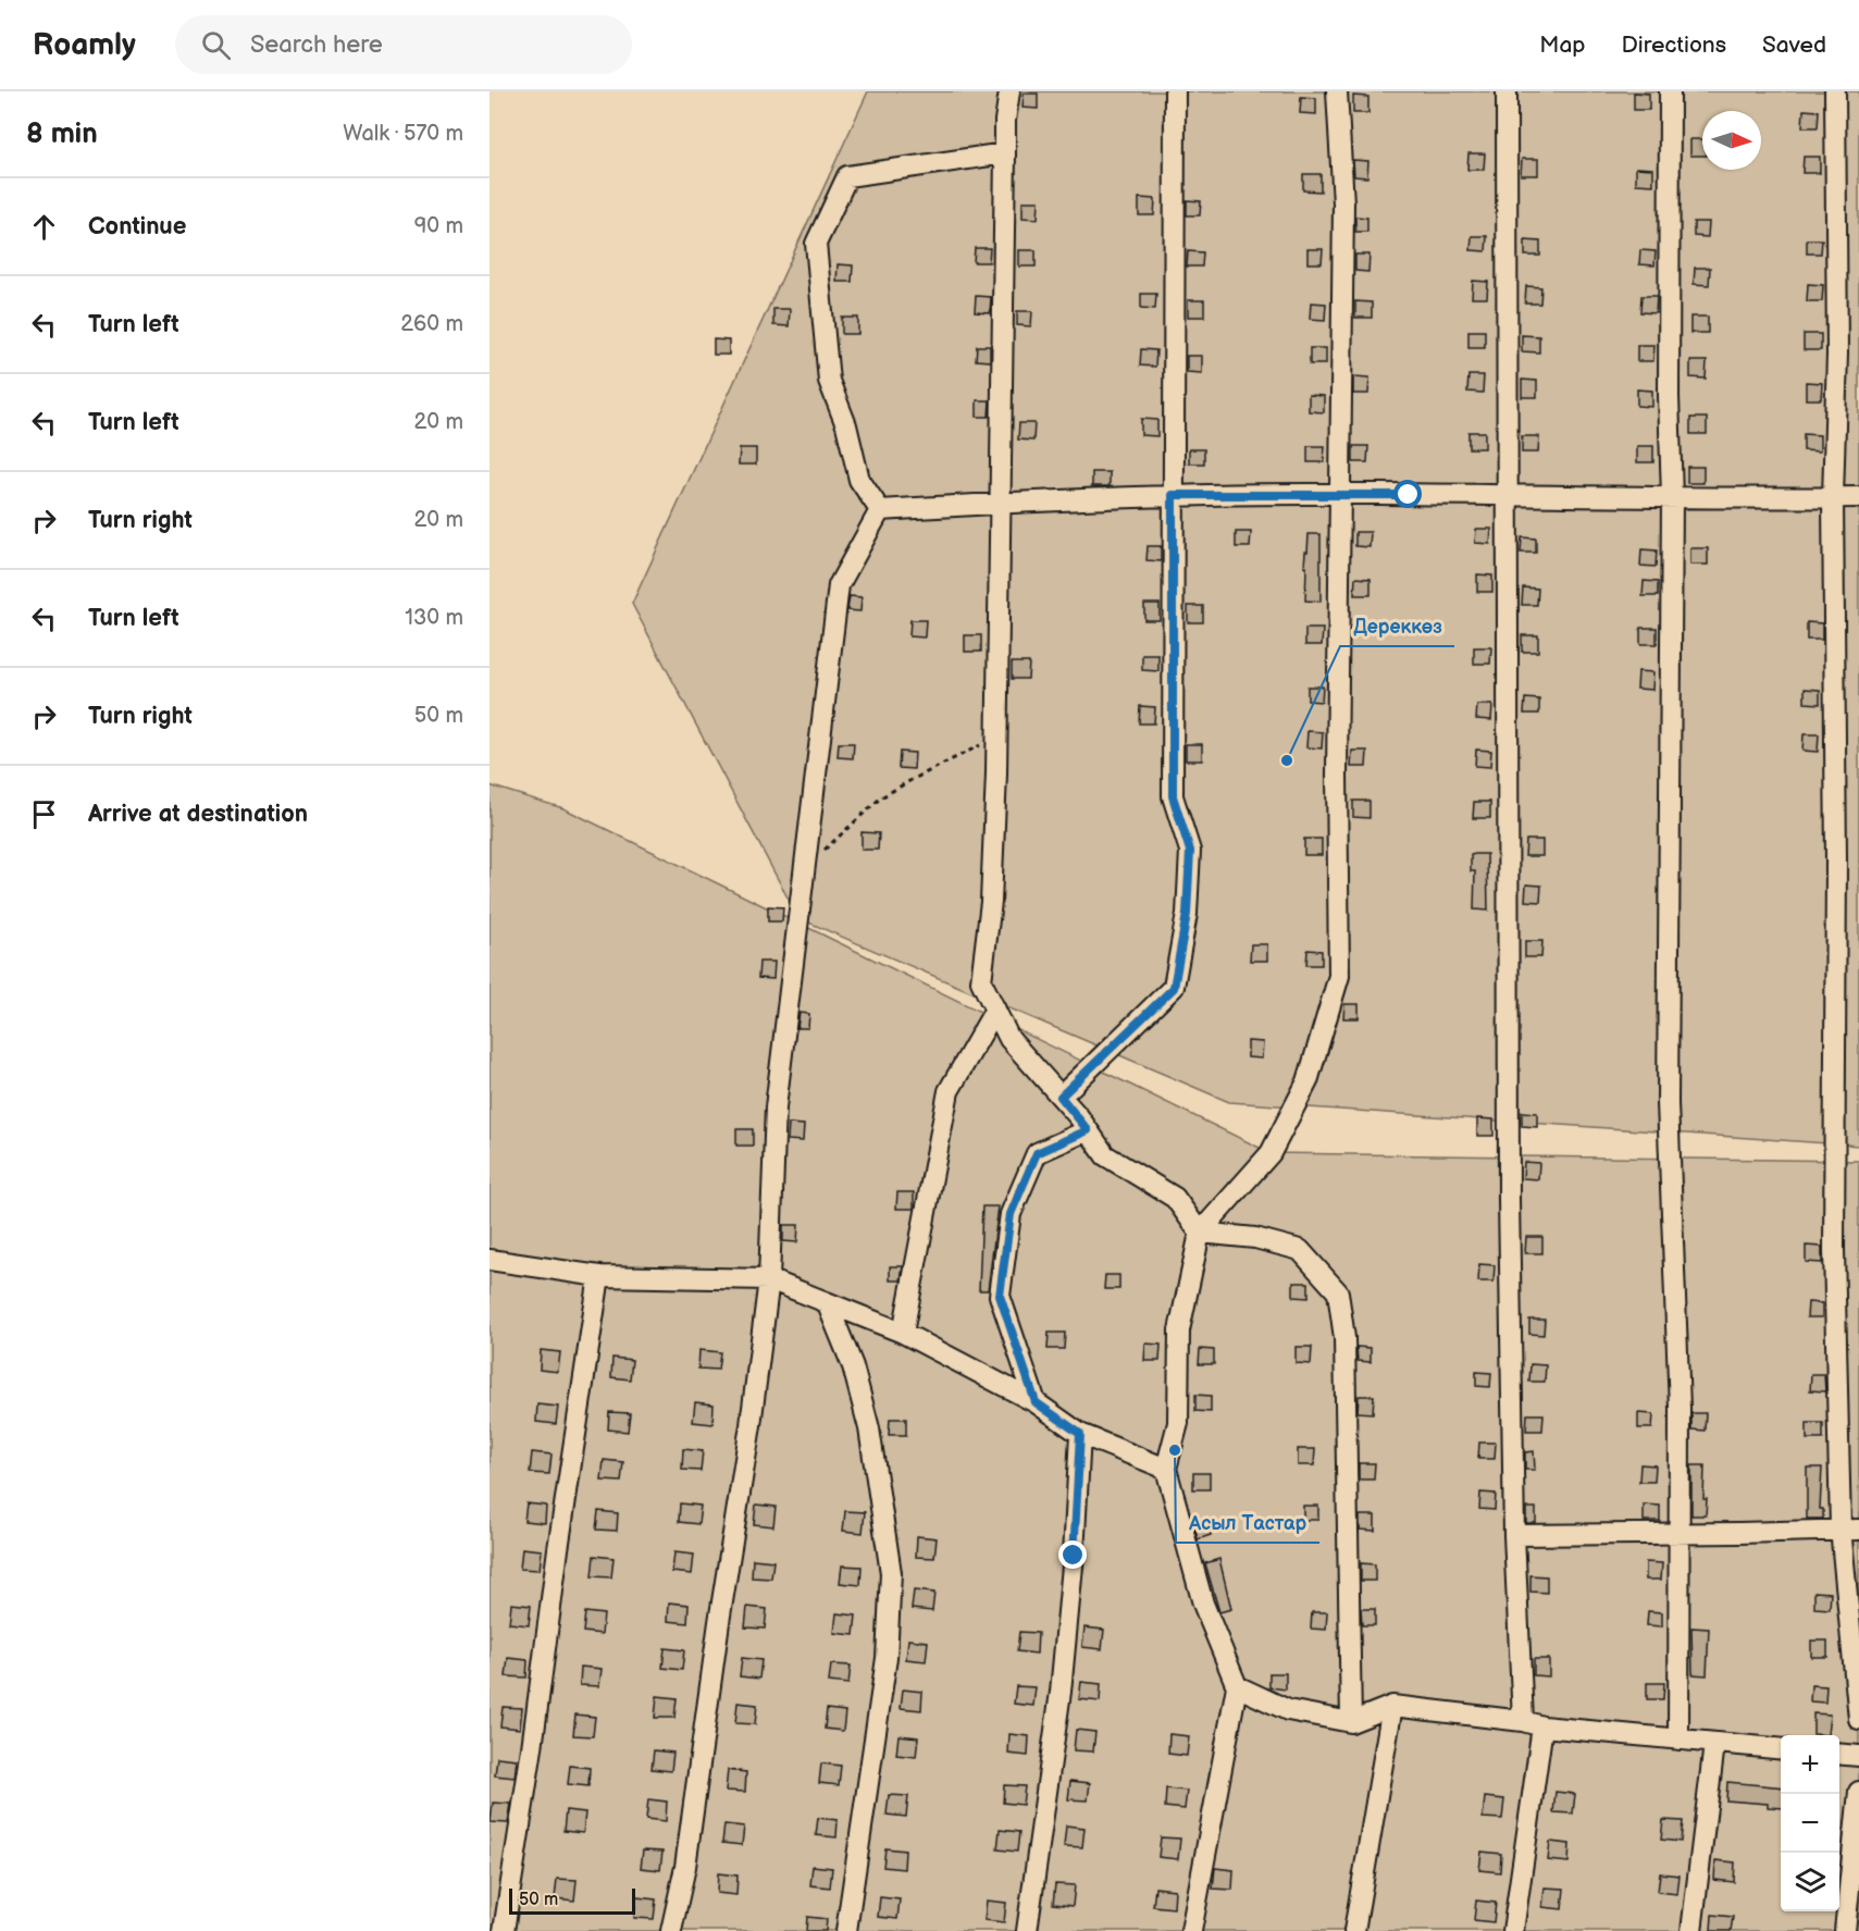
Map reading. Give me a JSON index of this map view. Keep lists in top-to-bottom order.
{
  "places": ["Дереккөз", "Асыл Тастар"],
  "scale_bar": "50 m",
  "north": "right",
  "page": {
    "header": "Roamly",
    "search": "Search here",
    "nav": ["Map", "Directions", "Saved"],
    "heading": ["8 min", "Walk · 570 m"],
    "list": [
      ["Continue", "90 m"],
      ["Turn left", "260 m"],
      ["Turn left", "20 m"],
      ["Turn right", "20 m"],
      ["Turn left", "130 m"],
      ["Turn right", "50 m"],
      "Arrive at destination"
    ],
    "map_buttons": ["+", "−"],
    "scale": "50 m"
  }
}
